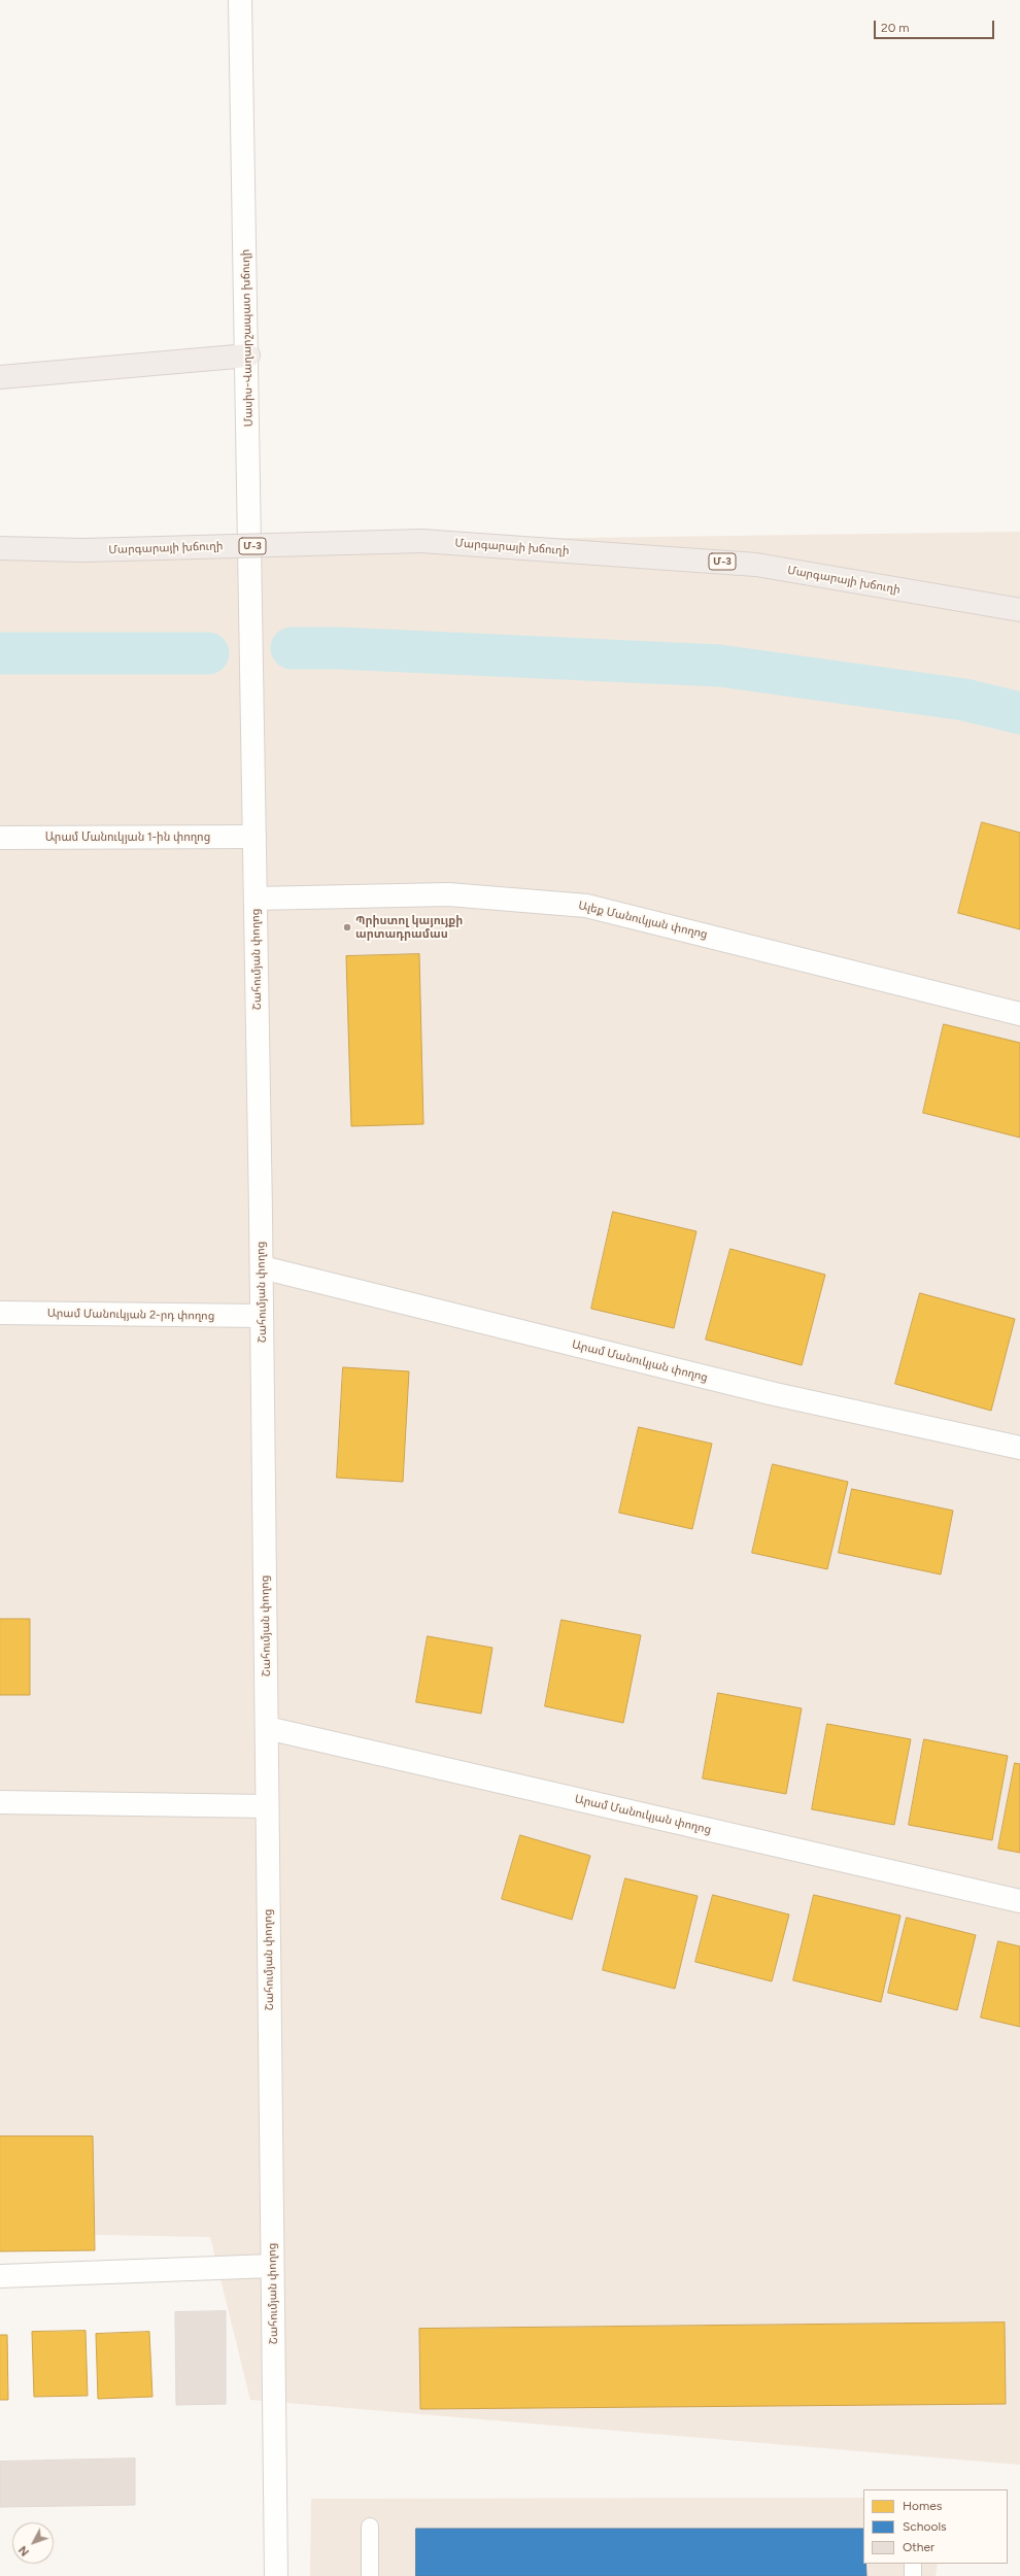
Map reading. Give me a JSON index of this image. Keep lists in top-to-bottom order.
{
  "streets": {
    "highway": ["Մ-3", "Մարգարայի խճուղի"],
    "street": [
      "Մասիս-Վաղարշապատ խճուղի",
      "Արամ Մանուկյան 1-ին փողոց",
      "Ալեք Մանուկյան փողոց",
      "Շահումյան փողոց",
      "Արամ Մանուկյան 2-րդ փողոց",
      "Արամ Մանուկյան փողոց"
    ]
  },
  "crossings": [
    ["Մասիս-Վաղարշապատ խճուղի", "Շահումյան փողոց"],
    ["Արամ Մանուկյան 1-ին փողոց", "Շահումյան փողոց"],
    ["Ալեք Մանուկյան փողոց", "Շահումյան փողոց"],
    ["Շահումյան փողոց", "Արամ Մանուկյան 2-րդ փողոց"],
    ["Շահումյան փողոց", "Արամ Մանուկյան փողոց"]
  ],
  "places": ["Պրիստոլ կայույքի արտադրամաս"],
  "legend": ["Homes", "Schools", "Other"],
  "scale_bar": "20 m",
  "north": "bottom left"
}
